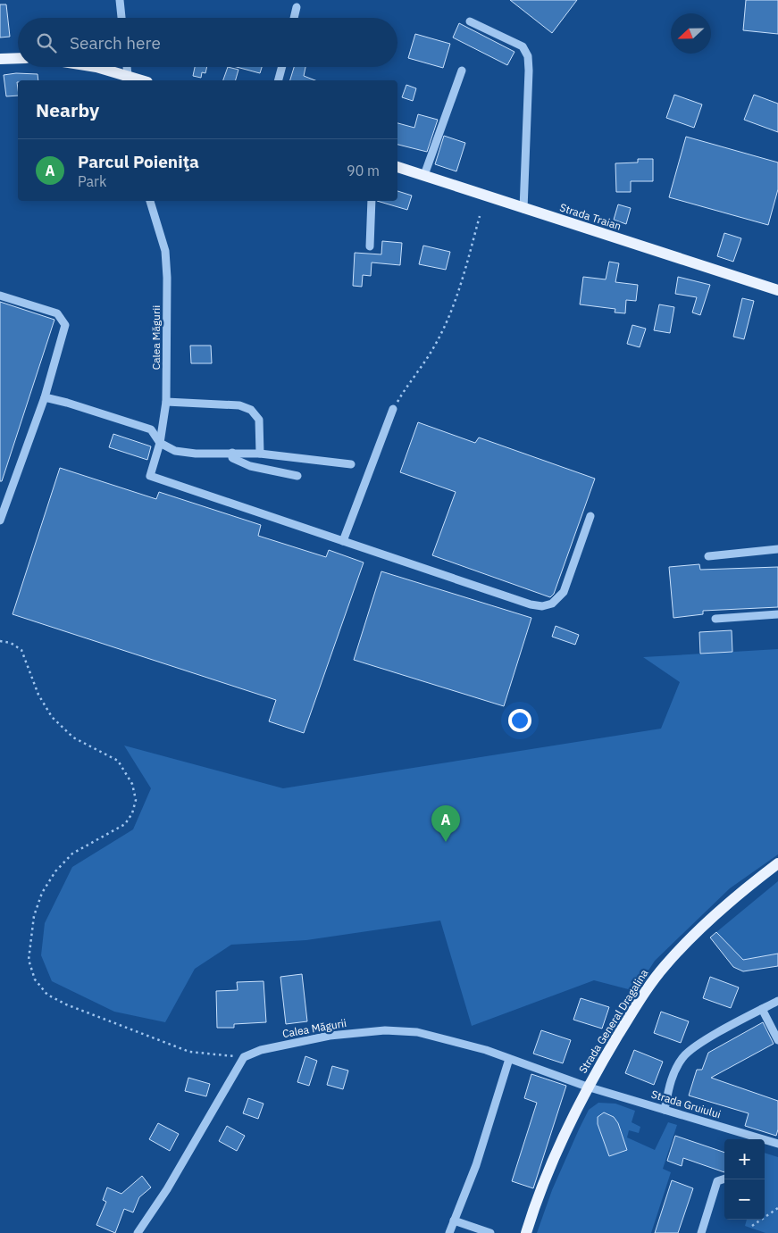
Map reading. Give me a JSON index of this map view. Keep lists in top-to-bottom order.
{
  "streets": {
    "main road": ["Strada Traian", "Strada General Dragalina"],
    "street": ["Calea Măgurii", "Strada Gruiului"]
  },
  "crossings": [
    ["Calea Măgurii", "Strada General Dragalina"],
    ["Calea Măgurii", "Strada Gruiului"],
    ["Strada General Dragalina", "Strada Gruiului"]
  ],
  "north": "left",
  "page": {
    "search": "Search here",
    "heading": "Nearby",
    "list": [
      {
        "mark": "A",
        "name": "Parcul Poieniţa",
        "note": "Park",
        "value": "90 m"
      }
    ],
    "pins": "A",
    "map_buttons": ["+", "−"]
  }
}
